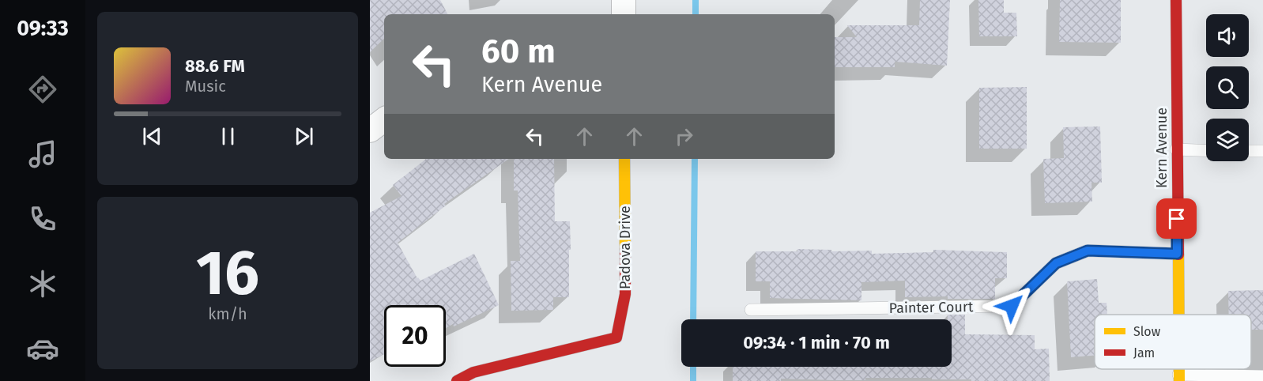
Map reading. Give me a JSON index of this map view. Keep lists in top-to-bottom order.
{
  "streets": {
    "street": ["Kern Avenue", "Padova Drive"],
    "lane": ["Painter Court"]
  },
  "crossings": [
    ["Kern Avenue", "Painter Court"]
  ],
  "legend": ["Slow", "Jam"],
  "page": {
    "tabs": "09:33",
    "turn": ["60 m", "Kern Avenue"],
    "song": ["88.6 FM", "Music"],
    "tile": ["16", "km/h"],
    "limit": "20",
    "trip": "09:34 · 1 min · 70 m"
  }
}
